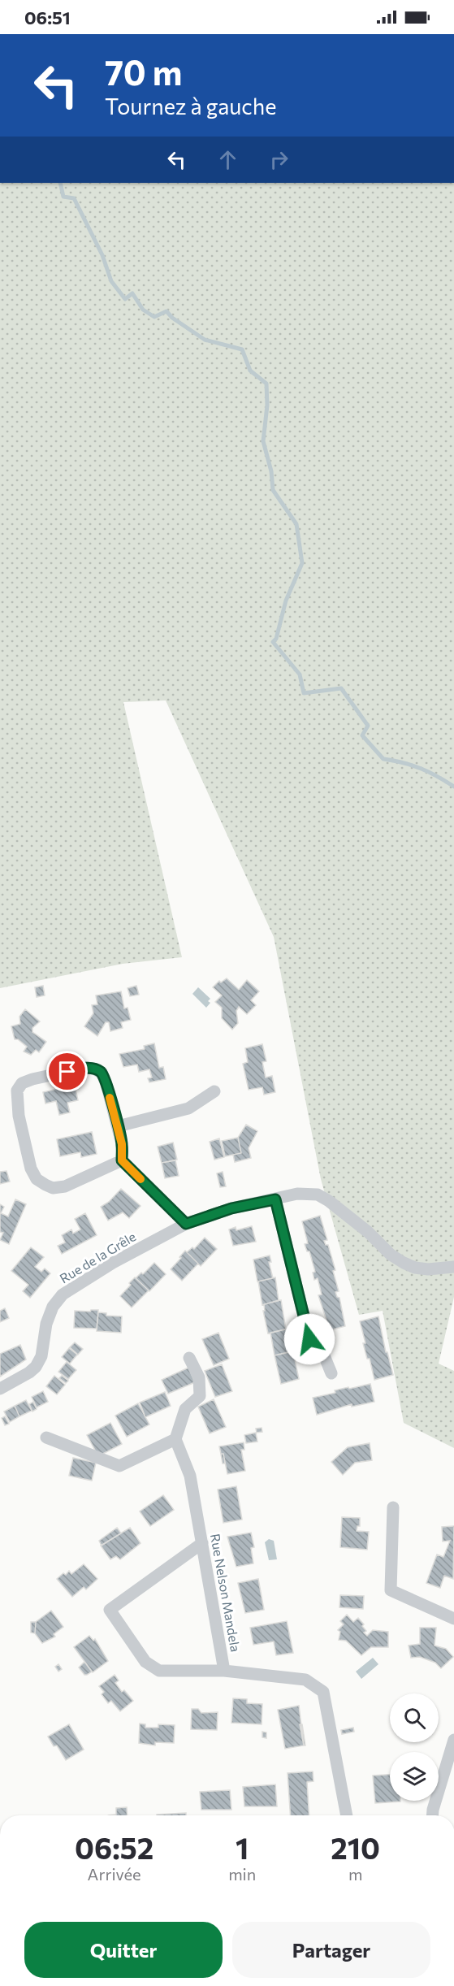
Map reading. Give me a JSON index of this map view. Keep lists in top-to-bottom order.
{
  "streets": {
    "street": ["Rue de la Grêle", "Rue Nelson Mandela"]
  },
  "page": {
    "status": "06:51",
    "turn": ["70 m", "Tournez à gauche"],
    "eta": [
      "06:52",
      "Arrivée",
      "1",
      "min",
      "210",
      "m"
    ],
    "buttons": ["Quitter", "Partager"]
  }
}
